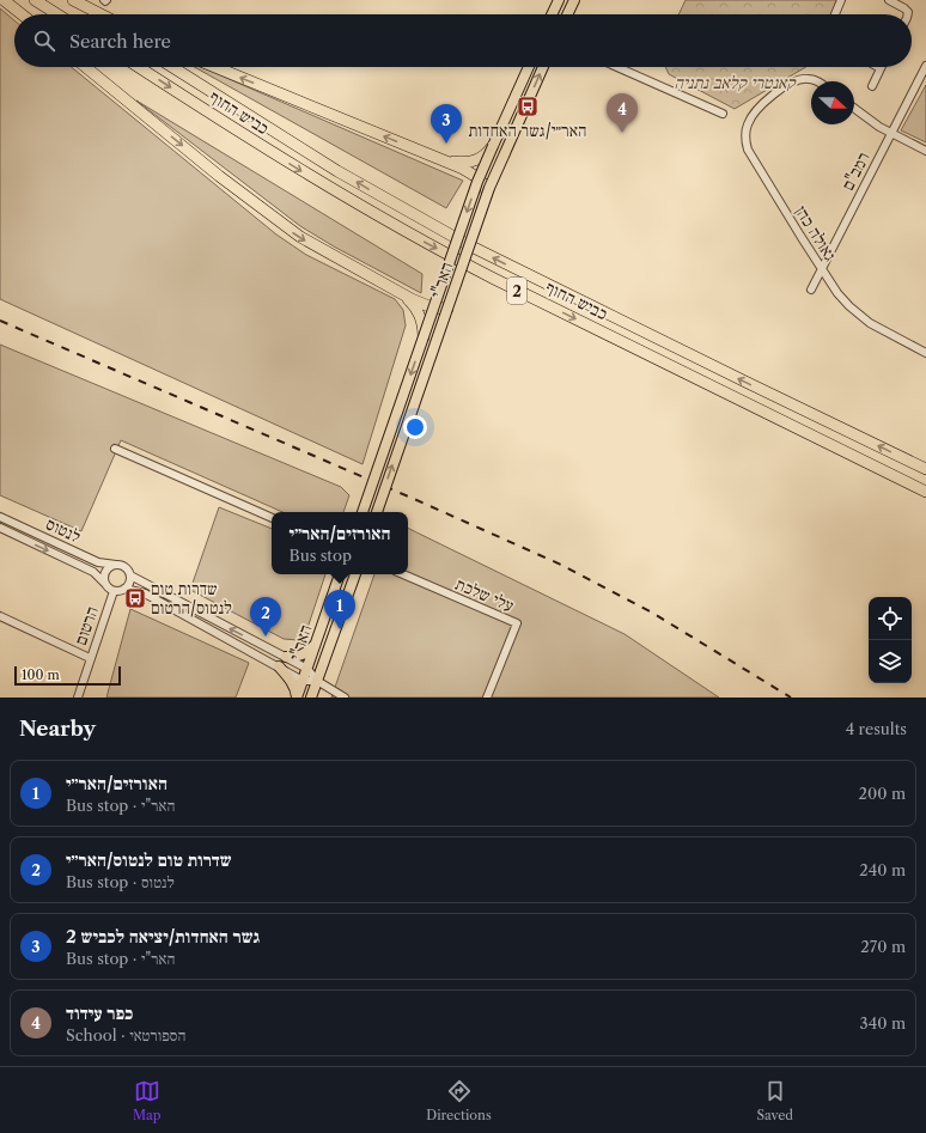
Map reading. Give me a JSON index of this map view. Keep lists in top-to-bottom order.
{
  "streets": {
    "highway": ["כביש החוף", "2"],
    "main road": ["האר\"י"],
    "street": [
      "רמב\"ם",
      "גאולה כהן",
      "לנטוס",
      "עלי שלכת",
      "הרטום"
    ]
  },
  "crossings": [
    ["רמב\"ם", "גאולה כהן"],
    ["לנטוס", "הרטום"]
  ],
  "parks": ["קאנטרי קלאב נתניה"],
  "places": {
    "bus stop": ["האר״י/גשר האחדות", "שדרות טום לנטוס/הרטום"]
  },
  "scale_bar": "100 m",
  "north": "right",
  "page": {
    "search": "Search here",
    "pins": [
      "4",
      "3",
      "1",
      "2"
    ],
    "popup": ["האורזים/האר״י", "Bus stop"],
    "scale": "100 m",
    "heading": ["Nearby", "4 results"],
    "list": [
      {
        "mark": "1",
        "name": "האורזים/האר״י",
        "note": "Bus stop · האר\"י",
        "value": "200 m"
      },
      {
        "mark": "2",
        "name": "שדרות טום לנטוס/האר״י",
        "note": "Bus stop · לנטוס",
        "value": "240 m"
      },
      {
        "mark": "3",
        "name": "גשר האחדות/יציאה לכביש 2",
        "note": "Bus stop · האר\"י",
        "value": "270 m"
      },
      {
        "mark": "4",
        "name": "כפר עידוד",
        "note": "School · הספורטאי",
        "value": "340 m"
      }
    ],
    "nav": ["Map", "Directions", "Saved"]
  }
}
